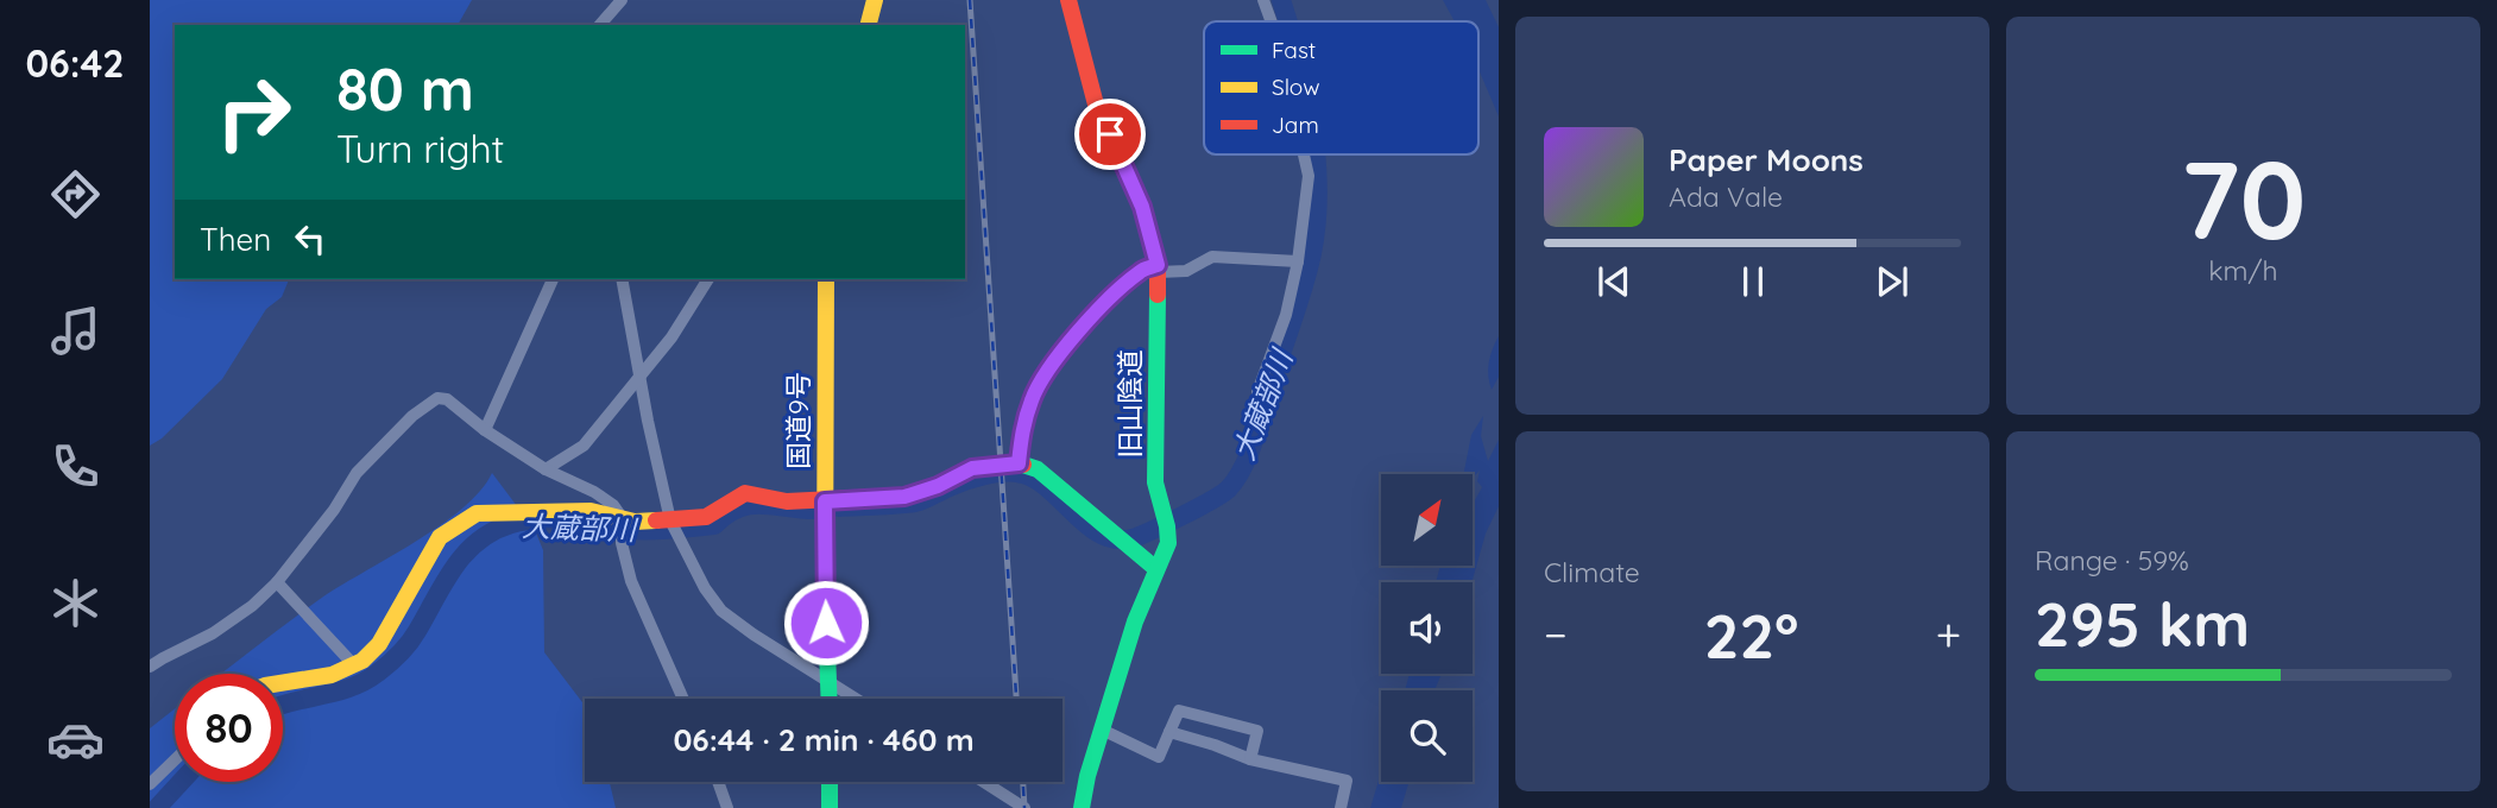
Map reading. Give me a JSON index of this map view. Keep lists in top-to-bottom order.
{
  "streets": {
    "main road": ["旧山陰道", "国道9号"]
  },
  "water": ["大蔵部川"],
  "legend": ["Fast", "Slow", "Jam"],
  "north": "top right",
  "page": {
    "tabs": "06:42",
    "tile": [
      ["70", "km/h"],
      "Climate",
      ["Range · 59%", "295 km"]
    ],
    "turn": ["80 m", "Turn right"],
    "song": ["Paper Moons", "Ada Vale"],
    "then": "Then",
    "heat": ["−", "22°", "+"],
    "limit": "80",
    "trip": "06:44 · 2 min · 460 m"
  }
}
